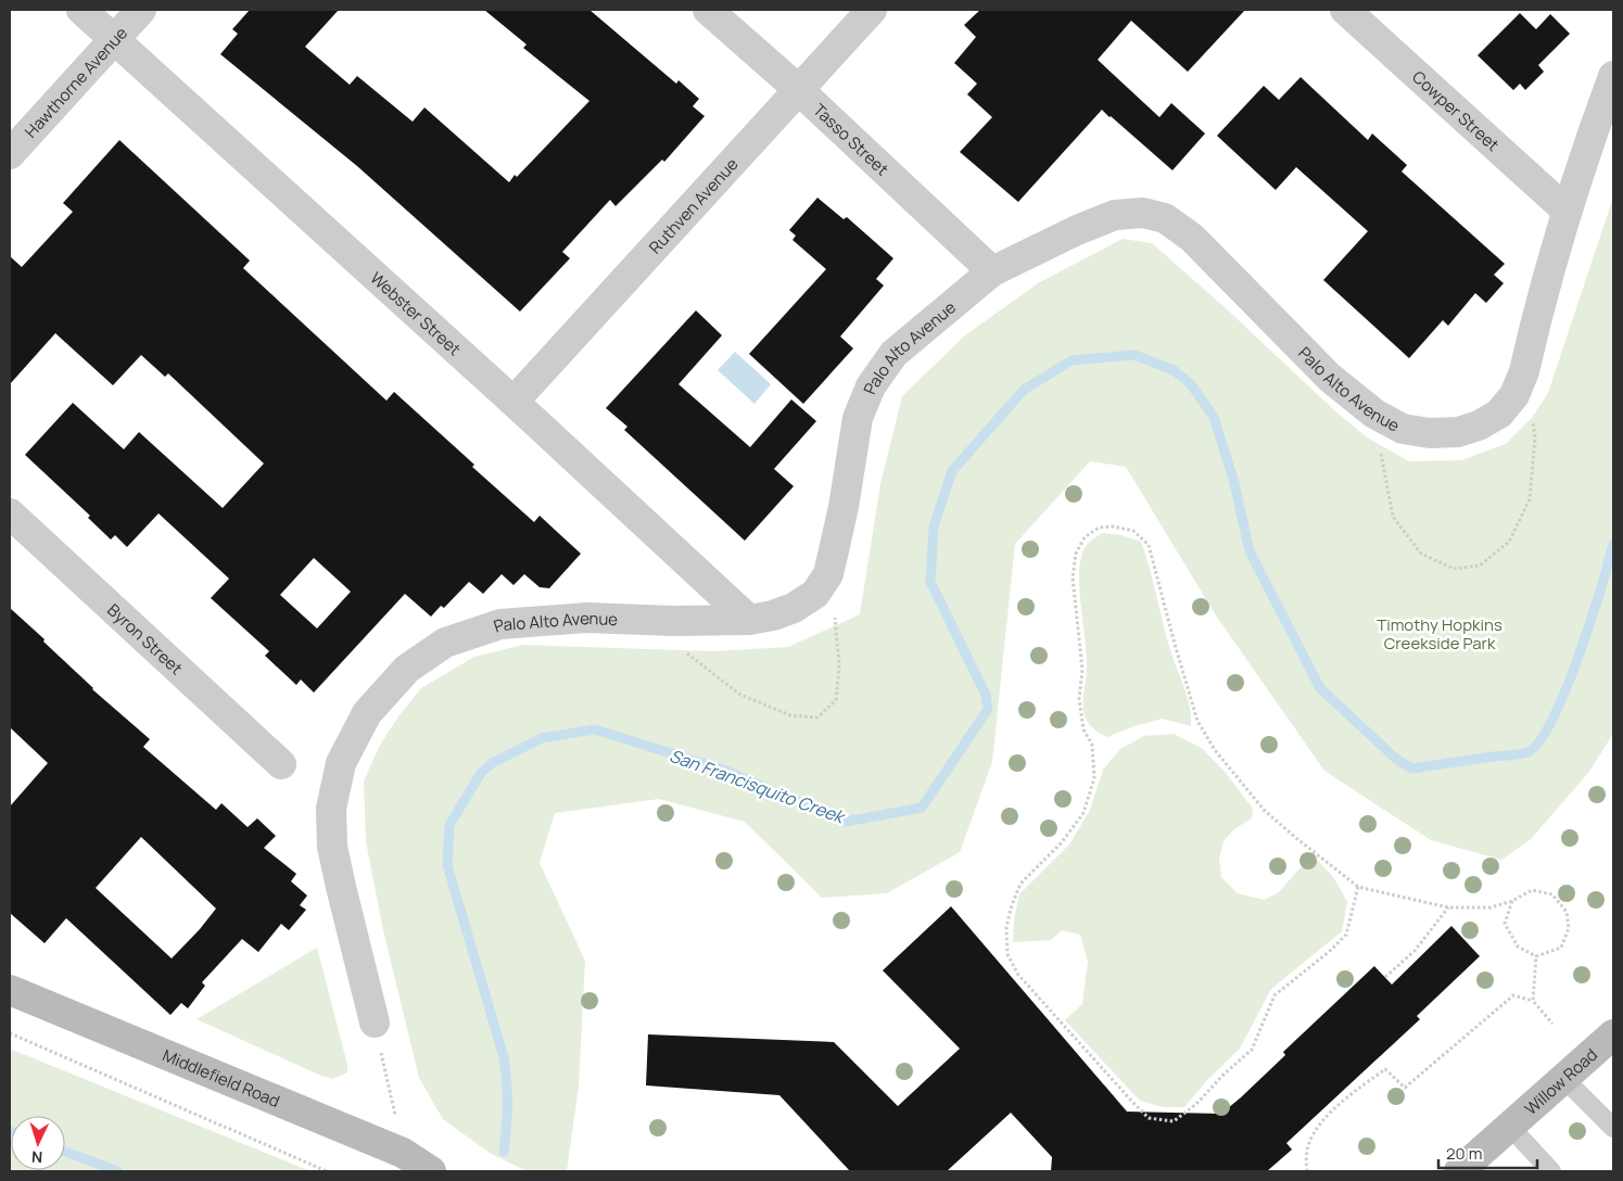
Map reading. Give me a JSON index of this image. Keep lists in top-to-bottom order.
{
  "streets": {
    "main road": ["Middlefield Road", "Willow Road"],
    "street": [
      "Hawthorne Avenue",
      "Cowper Street",
      "Tasso Street",
      "Ruthven Avenue",
      "Webster Street",
      "Palo Alto Avenue",
      "Byron Street"
    ]
  },
  "crossings": [
    ["Hawthorne Avenue", "Webster Street"],
    ["Cowper Street", "Palo Alto Avenue"],
    ["Tasso Street", "Ruthven Avenue"],
    ["Tasso Street", "Palo Alto Avenue"],
    ["Ruthven Avenue", "Webster Street"],
    ["Webster Street", "Palo Alto Avenue"]
  ],
  "water": ["San Francisquito Creek"],
  "parks": ["Timothy Hopkins Creekside Park"],
  "scale_bar": "20 m",
  "north": "bottom"
}
